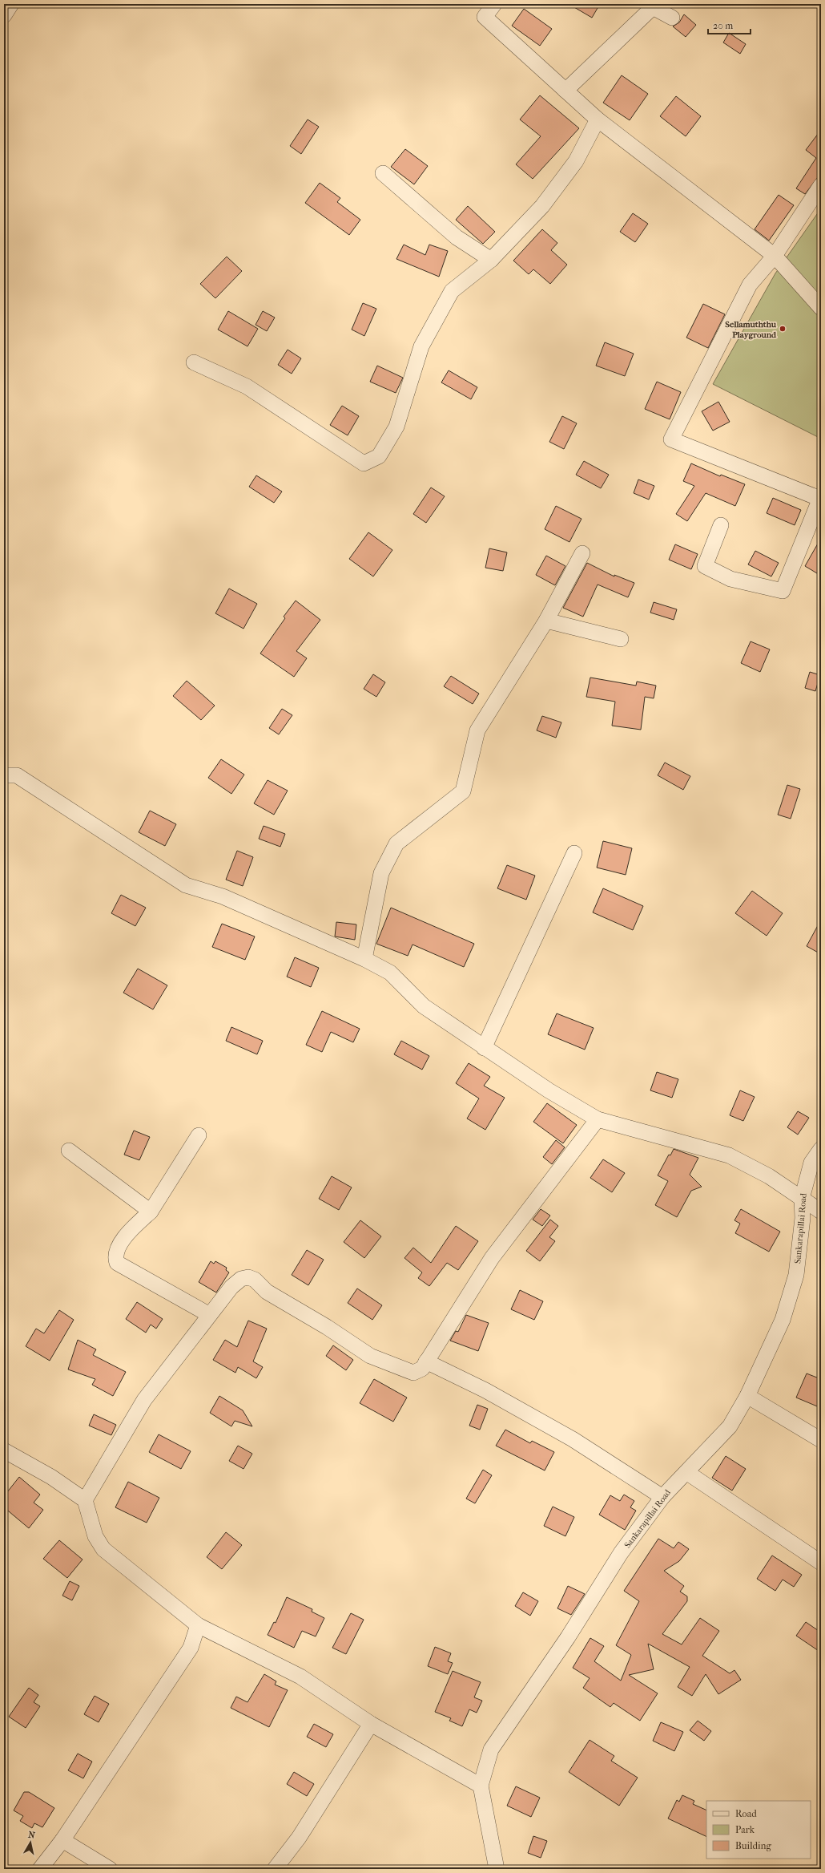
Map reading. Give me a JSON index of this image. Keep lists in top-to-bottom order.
{
  "streets": {
    "street": ["Sankarapillai Road"]
  },
  "places": ["Sellamuththu Playground"],
  "legend": ["Road", "Park", "Building"],
  "scale_bar": "20 m",
  "north": "top"
}
